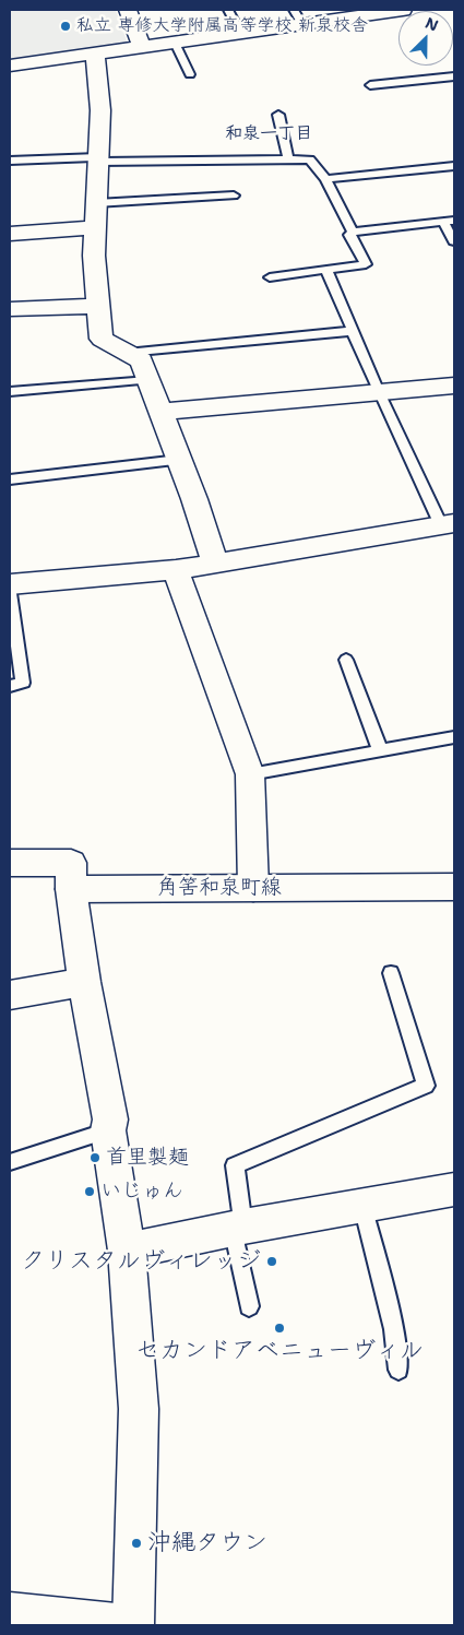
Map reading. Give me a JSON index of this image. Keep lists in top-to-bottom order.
{
  "streets": {
    "main road": ["角筈和泉町線"]
  },
  "districts": ["和泉一丁目"],
  "places": [
    "私立 専修大学附属高等学校 新泉校舎",
    "首里製麺",
    "いじゅん",
    "クリスタルヴィレッジ",
    "セカンドアベニューヴィル",
    "沖縄タウン"
  ],
  "north": "top right"
}
